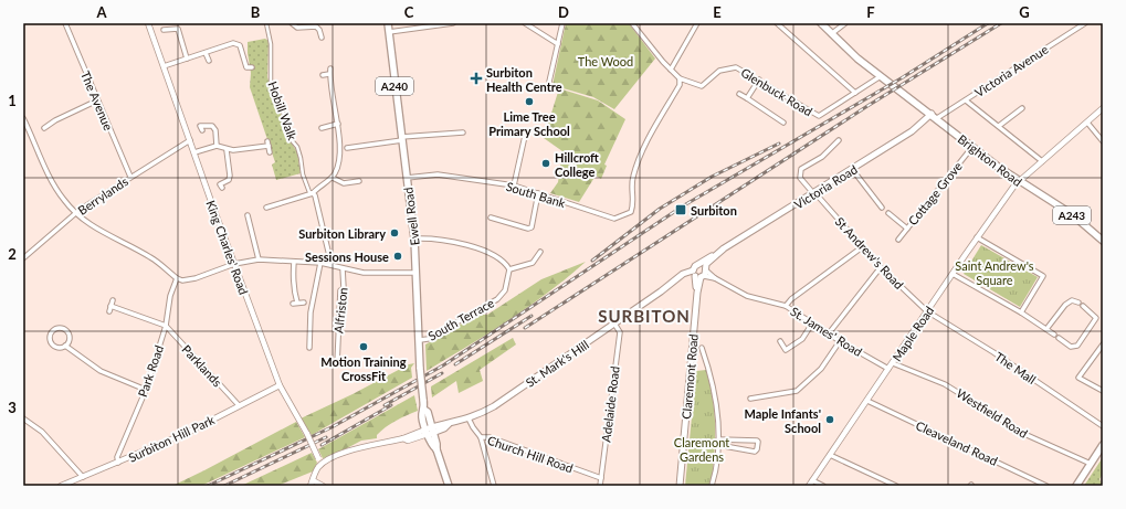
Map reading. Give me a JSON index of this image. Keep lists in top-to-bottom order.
{
  "streets": {
    "main road": [
      "A240",
      "Brighton Road",
      "Victoria Road",
      "A243",
      "Ewell Road",
      "St. Mark's Hill",
      "Claremont Road"
    ],
    "street": [
      "Victoria Avenue",
      "Glenbuck Road",
      "The Avenue",
      "Hobill Walk",
      "Cottage Grove",
      "South Bank",
      "Berrylands",
      "King Charles' Road",
      "St Andrew's Road",
      "Alfriston",
      "South Terrace",
      "St. James' Road",
      "Maple Road",
      "Parklands",
      "The Mall",
      "Park Road",
      "Adelaide Road",
      "Westfield Road",
      "Surbiton Hill Park",
      "Cleaveland Road",
      "Church Hill Road"
    ]
  },
  "crossings": [
    ["Victoria Avenue", "Brighton Road"],
    ["A240", "Ewell Road"],
    ["A240", "St. Mark's Hill"],
    ["Glenbuck Road", "Brighton Road"],
    ["Glenbuck Road", "South Bank"],
    ["Glenbuck Road", "A243"],
    ["The Avenue", "Berrylands"],
    ["Brighton Road", "Victoria Road"],
    ["Brighton Road", "Cottage Grove"],
    ["Brighton Road", "A243"],
    ["Brighton Road", "Maple Road"],
    ["Victoria Road", "St Andrew's Road"],
    ["Victoria Road", "St. James' Road"],
    ["Victoria Road", "St. Mark's Hill"],
    ["Victoria Road", "Claremont Road"],
    ["South Bank", "Ewell Road"],
    ["Berrylands", "King Charles' Road"],
    ["Ewell Road", "South Terrace"],
    ["Ewell Road", "St. Mark's Hill"],
    ["King Charles' Road", "Surbiton Hill Park"],
    ["St Andrew's Road", "Maple Road"],
    ["St Andrew's Road", "The Mall"],
    ["St. James' Road", "Maple Road"],
    ["St. James' Road", "St. Mark's Hill"],
    ["St. James' Road", "Claremont Road"],
    ["Maple Road", "The Mall"],
    ["Maple Road", "Westfield Road"],
    ["Maple Road", "Cleaveland Road"],
    ["St. Mark's Hill", "Claremont Road"],
    ["St. Mark's Hill", "Adelaide Road"],
    ["St. Mark's Hill", "Church Hill Road"],
    ["Parklands", "Park Road"],
    ["Parklands", "Surbiton Hill Park"],
    ["Park Road", "Surbiton Hill Park"],
    ["Adelaide Road", "Church Hill Road"]
  ],
  "districts": ["SURBITON"],
  "parks": ["The Wood", "Saint Andrew's Square", "Claremont Gardens"],
  "places": {
    "health": ["Surbiton Health Centre"],
    "other": [
      "Lime Tree Primary School",
      "Hillcroft College",
      "Surbiton Library",
      "Sessions House",
      "Motion Training CrossFit",
      "Maple Infants' School"
    ],
    "transit": ["Surbiton"]
  },
  "grid": {
    "columns": [
      "A",
      "B",
      "C",
      "D",
      "E",
      "F",
      "G"
    ],
    "rows": ["1", "2", "3"]
  }
}
